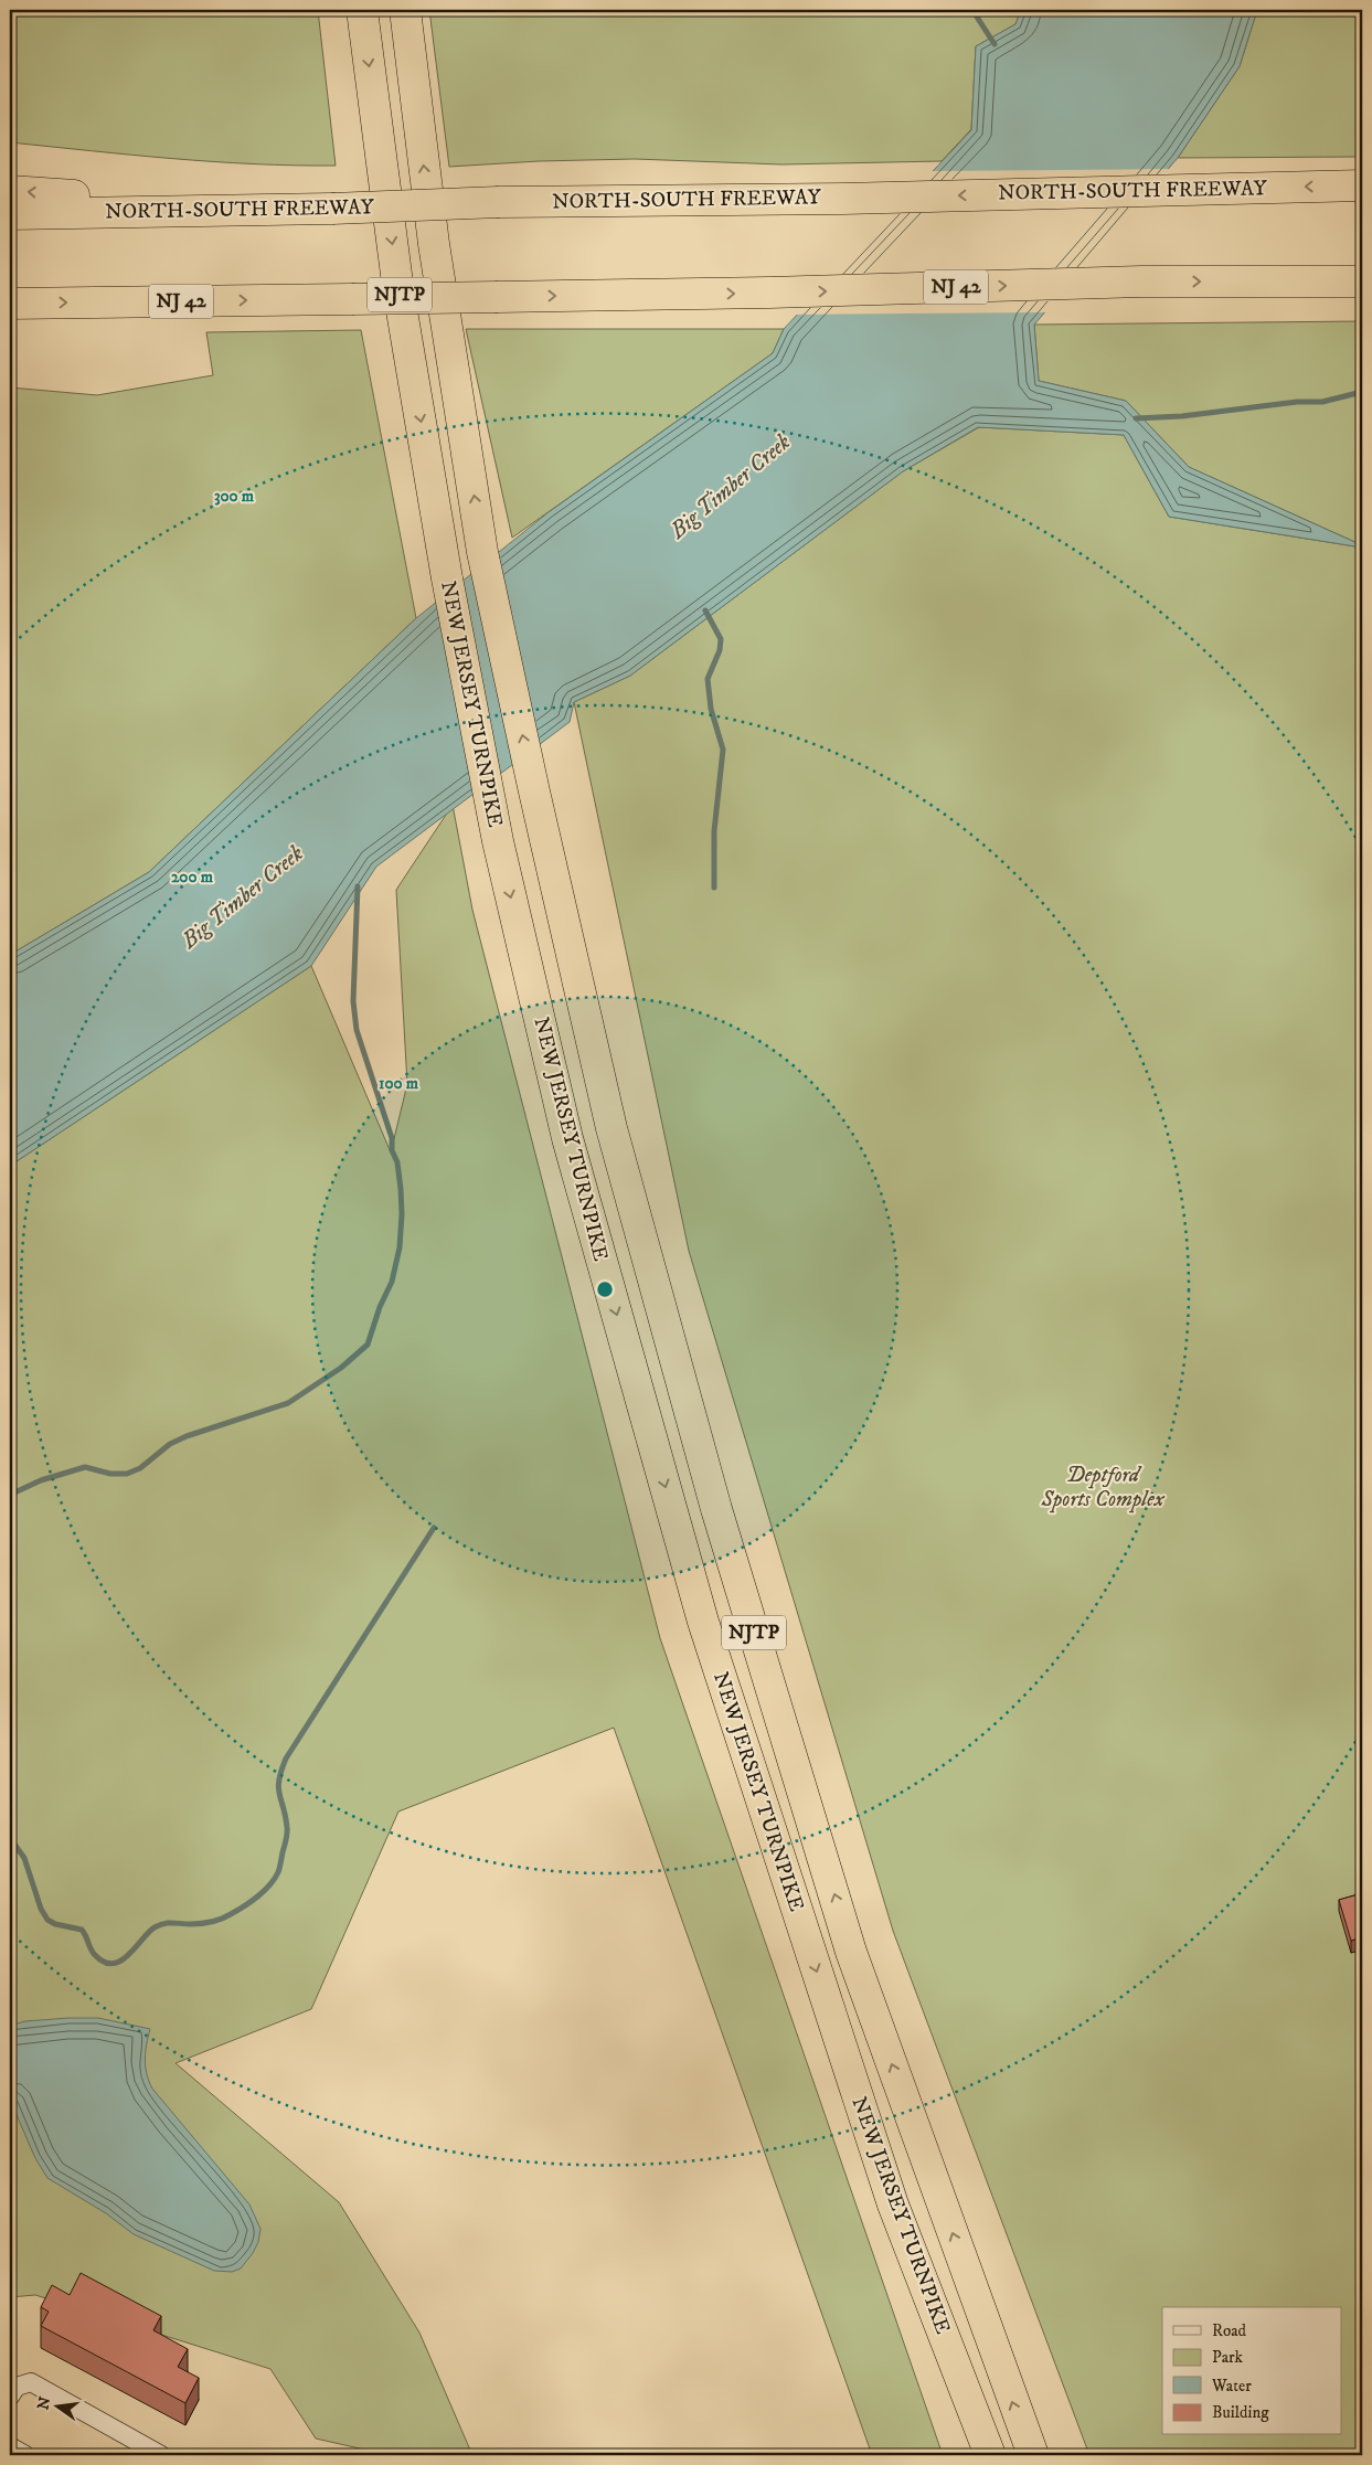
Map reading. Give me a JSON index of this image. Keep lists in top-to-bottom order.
{
  "streets": {
    "highway": [
      "NORTH-SOUTH FREEWAY",
      "NJ 42",
      "NJTP",
      "NEW JERSEY TURNPIKE"
    ]
  },
  "water": ["Big Timber Creek"],
  "parks": ["Deptford Sports Complex"],
  "legend": [
    "Road",
    "Park",
    "Water",
    "Building"
  ],
  "north": "left",
  "rings": ["300 m", "200 m", "100 m"]
}
